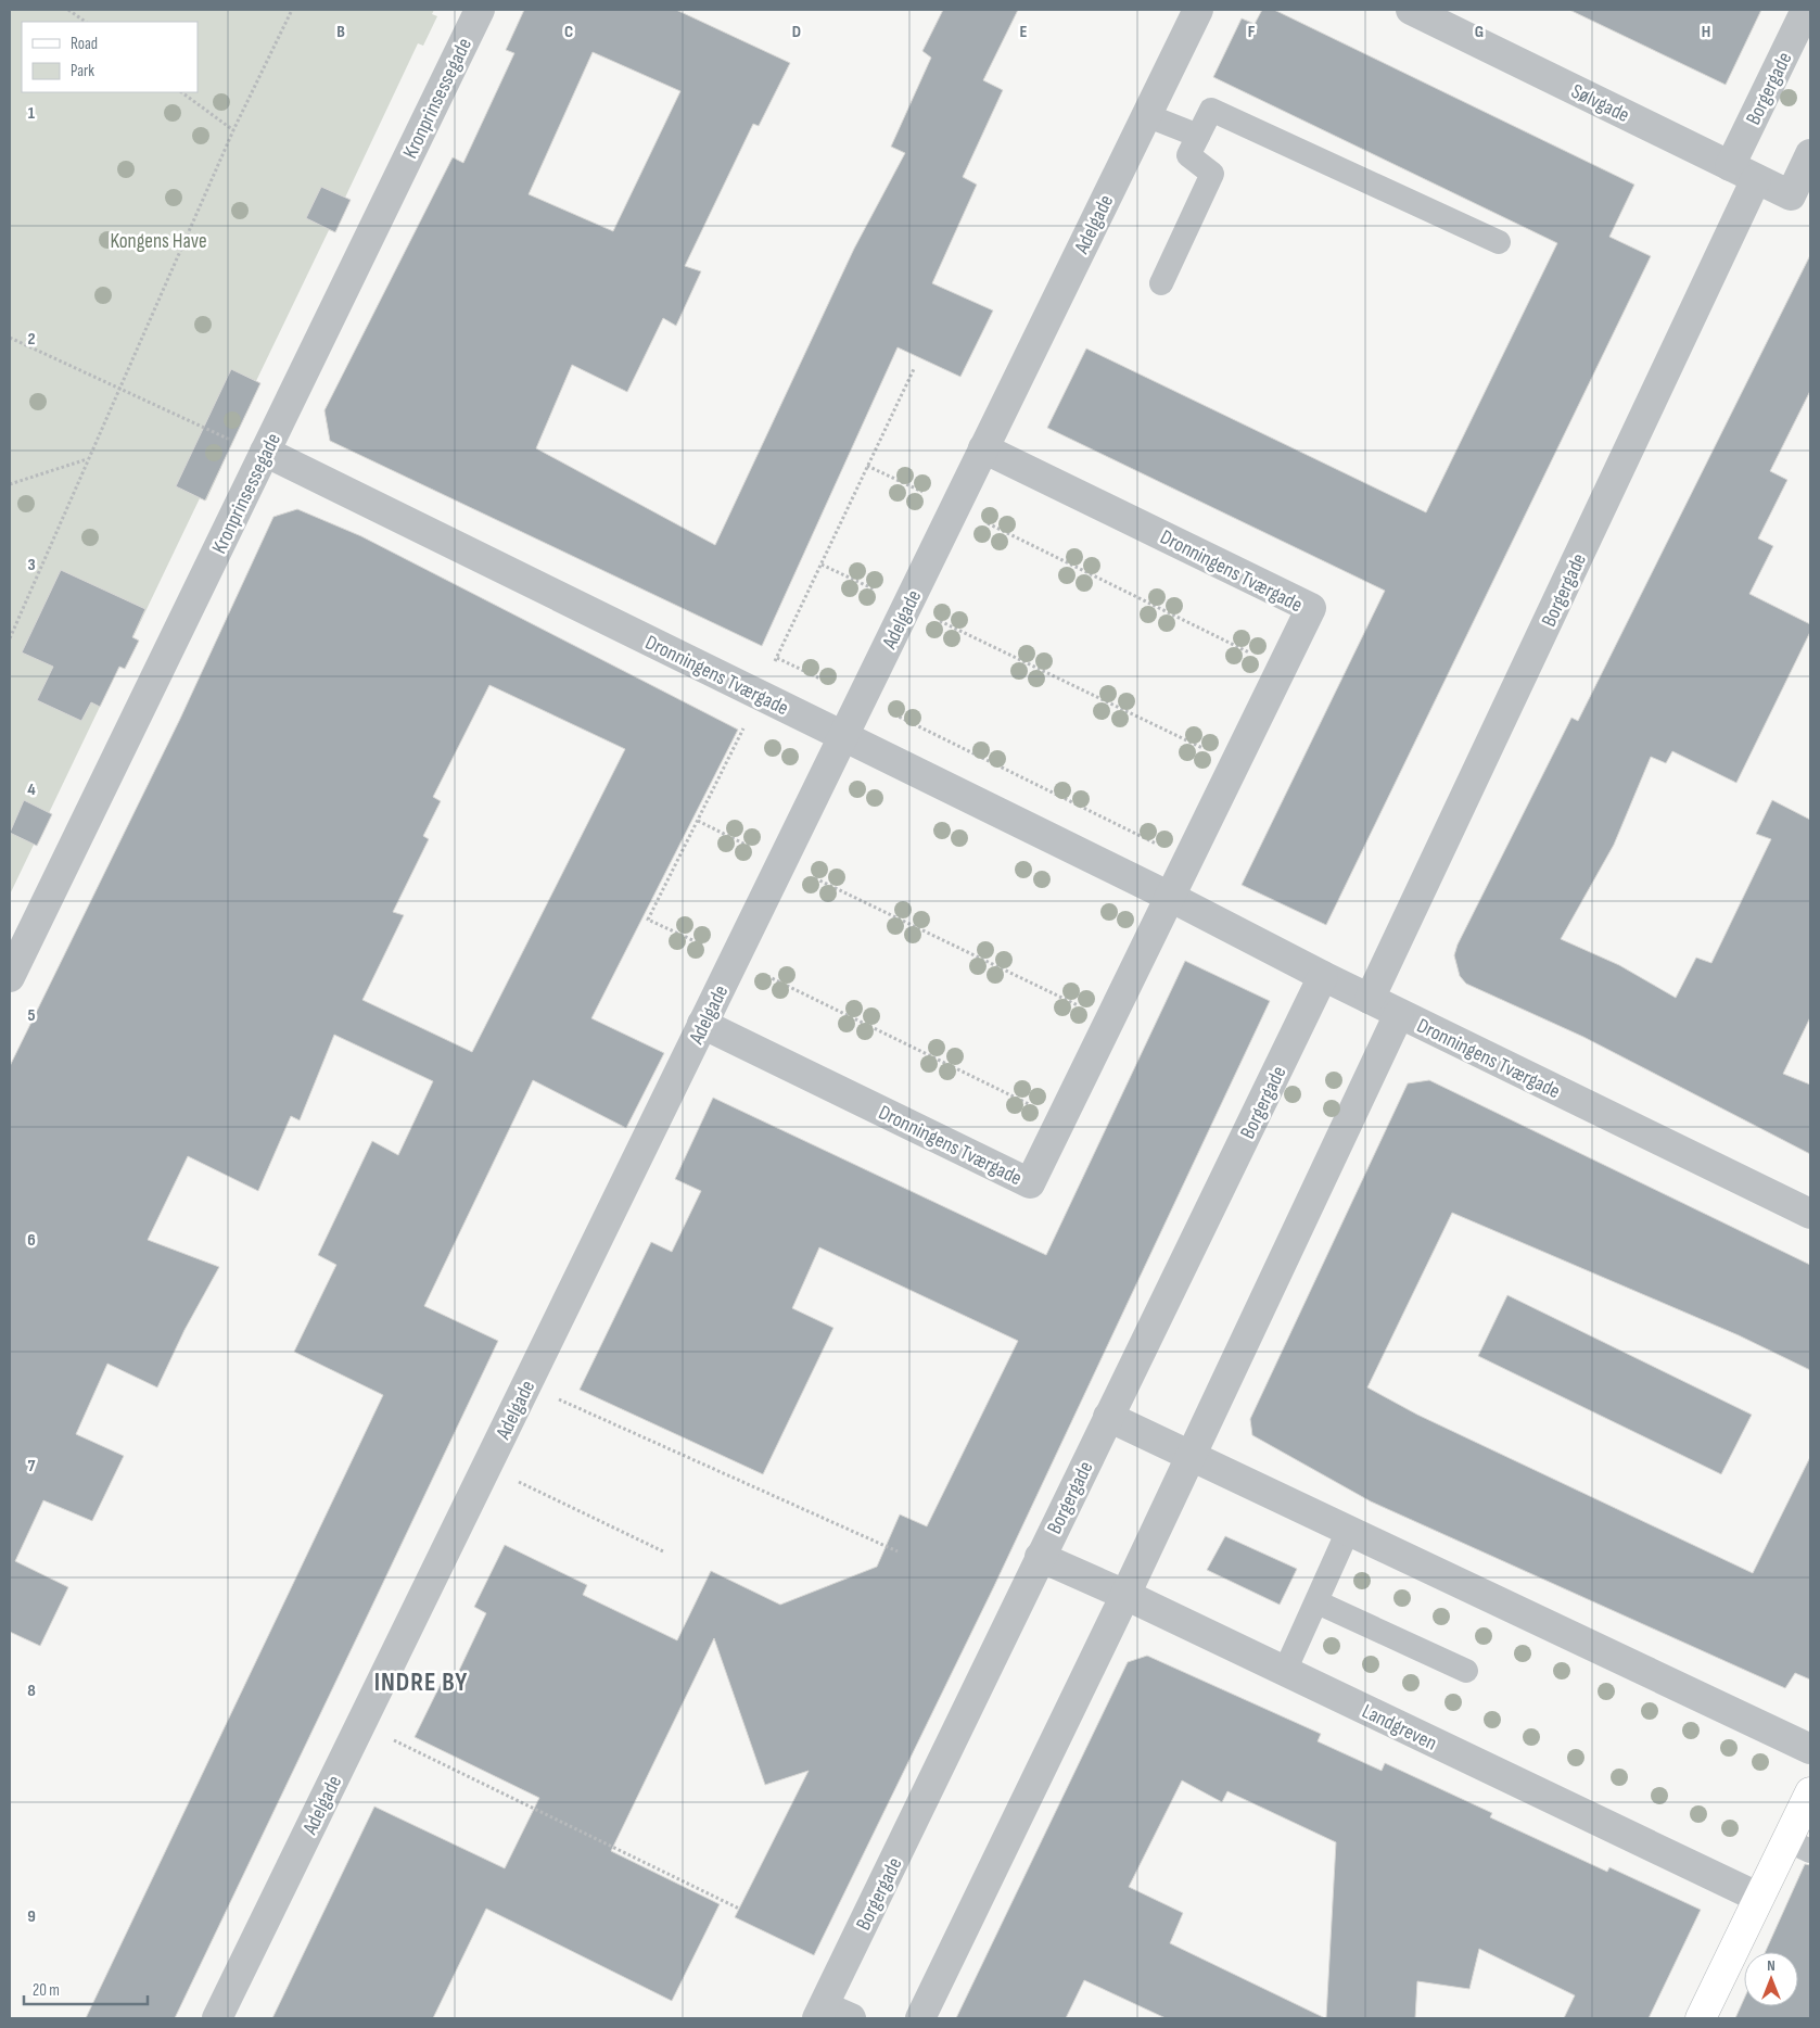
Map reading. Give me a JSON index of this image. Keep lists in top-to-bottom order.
{
  "streets": {
    "street": [
      "Borgergade",
      "Kronprinsessegade",
      "Sølvgade",
      "Adelgade",
      "Dronningens Tværgade",
      "Landgreven"
    ]
  },
  "crossings": [
    ["Borgergade", "Sølvgade"],
    ["Borgergade", "Dronningens Tværgade"],
    ["Borgergade", "Landgreven"],
    ["Kronprinsessegade", "Dronningens Tværgade"],
    ["Adelgade", "Dronningens Tværgade"]
  ],
  "districts": ["INDRE BY"],
  "parks": ["Kongens Have"],
  "legend": ["Road", "Park"],
  "scale_bar": "20 m",
  "north": "top",
  "grid": {
    "columns": [
      "B",
      "C",
      "D",
      "E",
      "F",
      "G",
      "H"
    ],
    "rows": [
      "1",
      "2",
      "3",
      "4",
      "5",
      "6",
      "7",
      "8",
      "9"
    ]
  }
}
